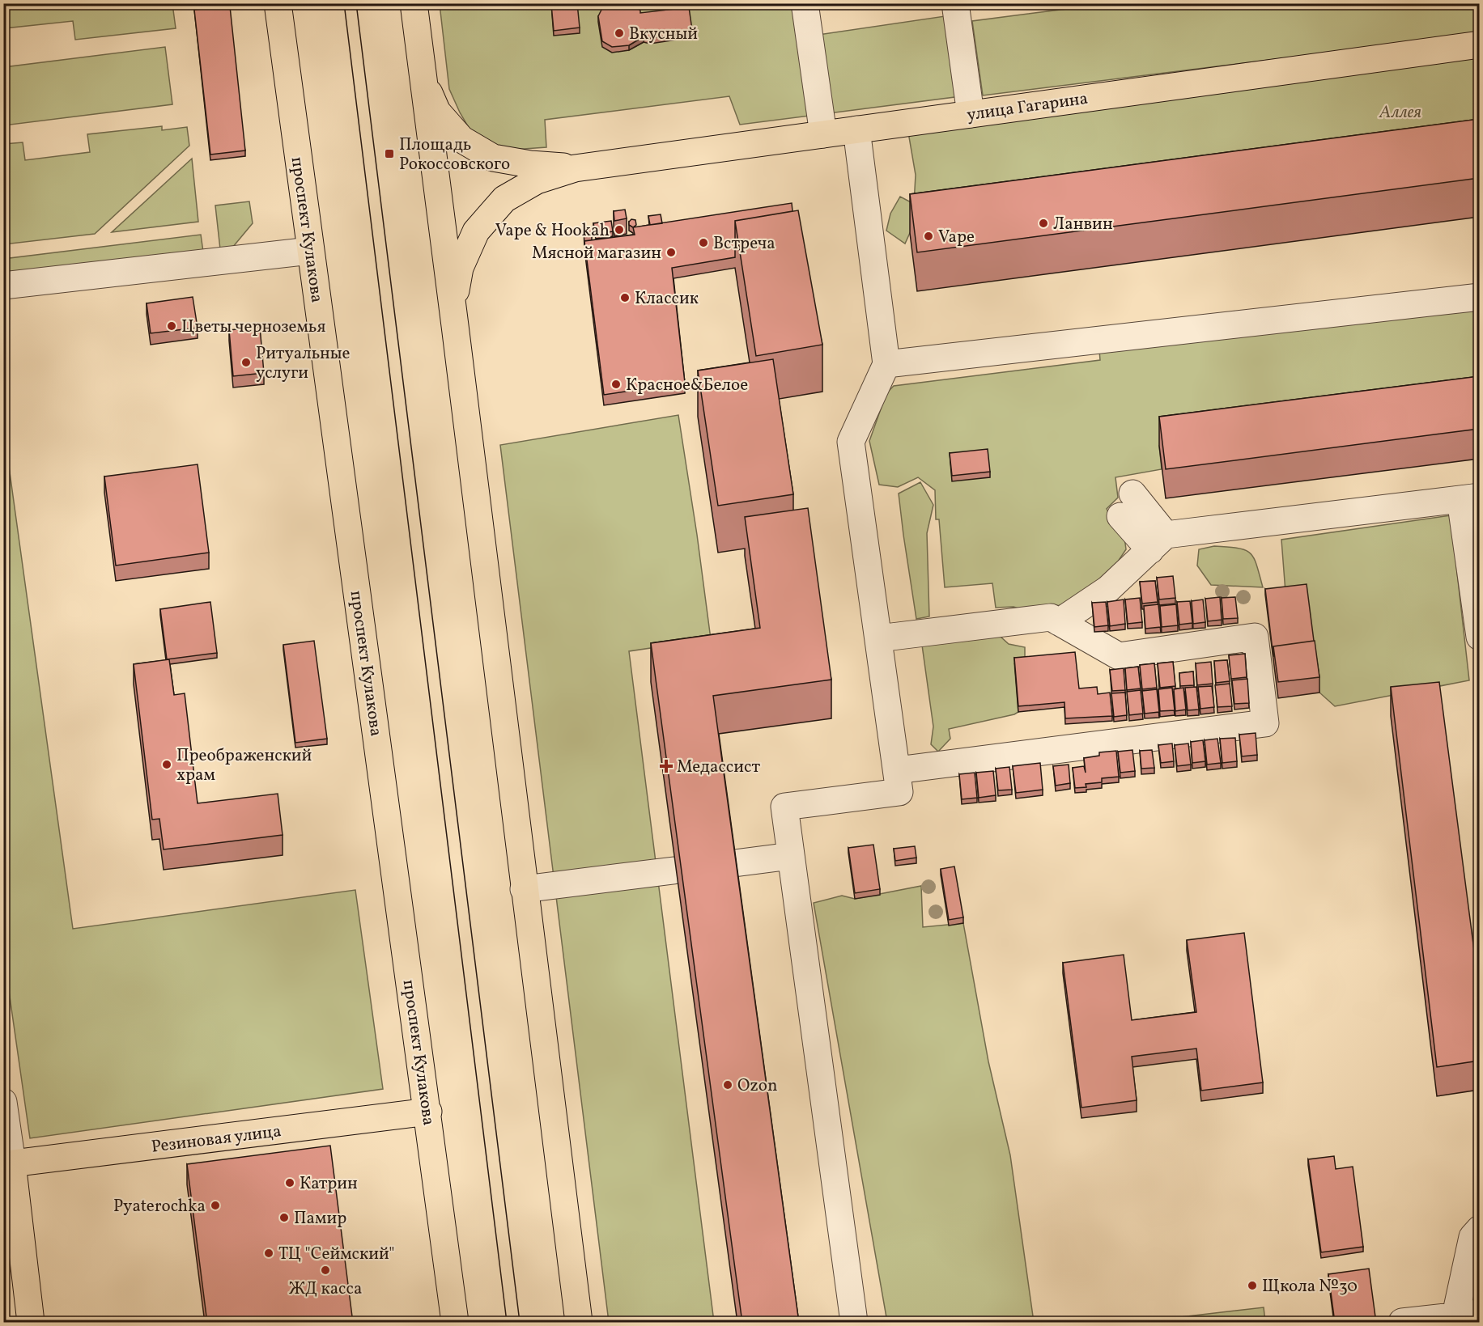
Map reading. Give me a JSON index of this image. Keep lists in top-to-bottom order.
{
  "streets": {
    "main road": ["улица Гагарина", "проспект Кулакова", "Резиновая улица"]
  },
  "crossings": [
    ["проспект Кулакова", "Резиновая улица"]
  ],
  "parks": ["Аллея"],
  "places": {
    "other": [
      "Вкусный",
      "Ланвин",
      "Vape & Hookah",
      "Vape",
      "Встреча",
      "Мясной магазин",
      "Классик",
      "Цветы черноземья",
      "Ритуальные услуги",
      "Красное&Белое",
      "Преображенский храм",
      "Ozon",
      "Катрин",
      "Pyaterochka",
      "Памир",
      "ТЦ \"Сеймский\"",
      "ЖД касса",
      "Щкола №30"
    ],
    "transit": ["Площадь Рокоссовского"],
    "health": ["Медассист"]
  }
}
